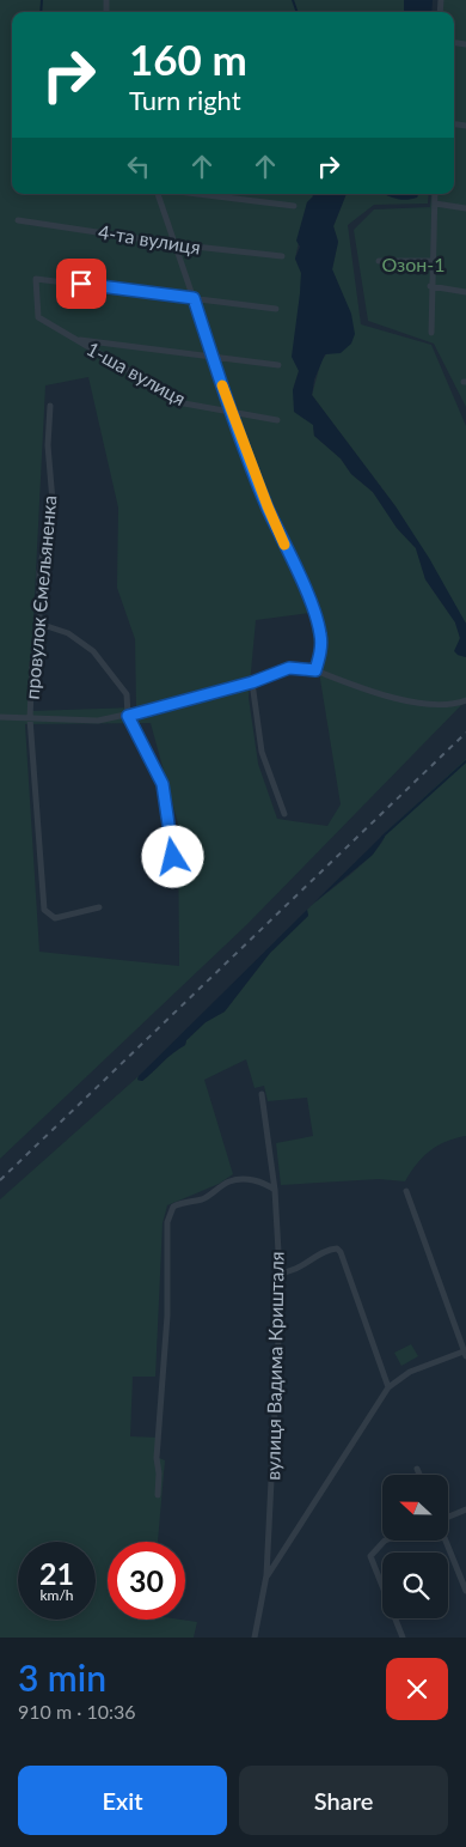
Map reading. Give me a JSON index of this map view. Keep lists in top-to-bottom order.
{
  "streets": {
    "street": [
      "4-та вулиця",
      "1-ша вулиця",
      "провулок Ємельяненка",
      "вулиця Вадима Кришталя"
    ]
  },
  "parks": ["Озон-1"],
  "north": "left",
  "page": {
    "turn": ["160 m", "Turn right"],
    "speed": "21 km/h",
    "limit": "30",
    "heading": ["3 min", "910 m · 10:36"],
    "buttons": ["Exit", "Share"]
  }
}
